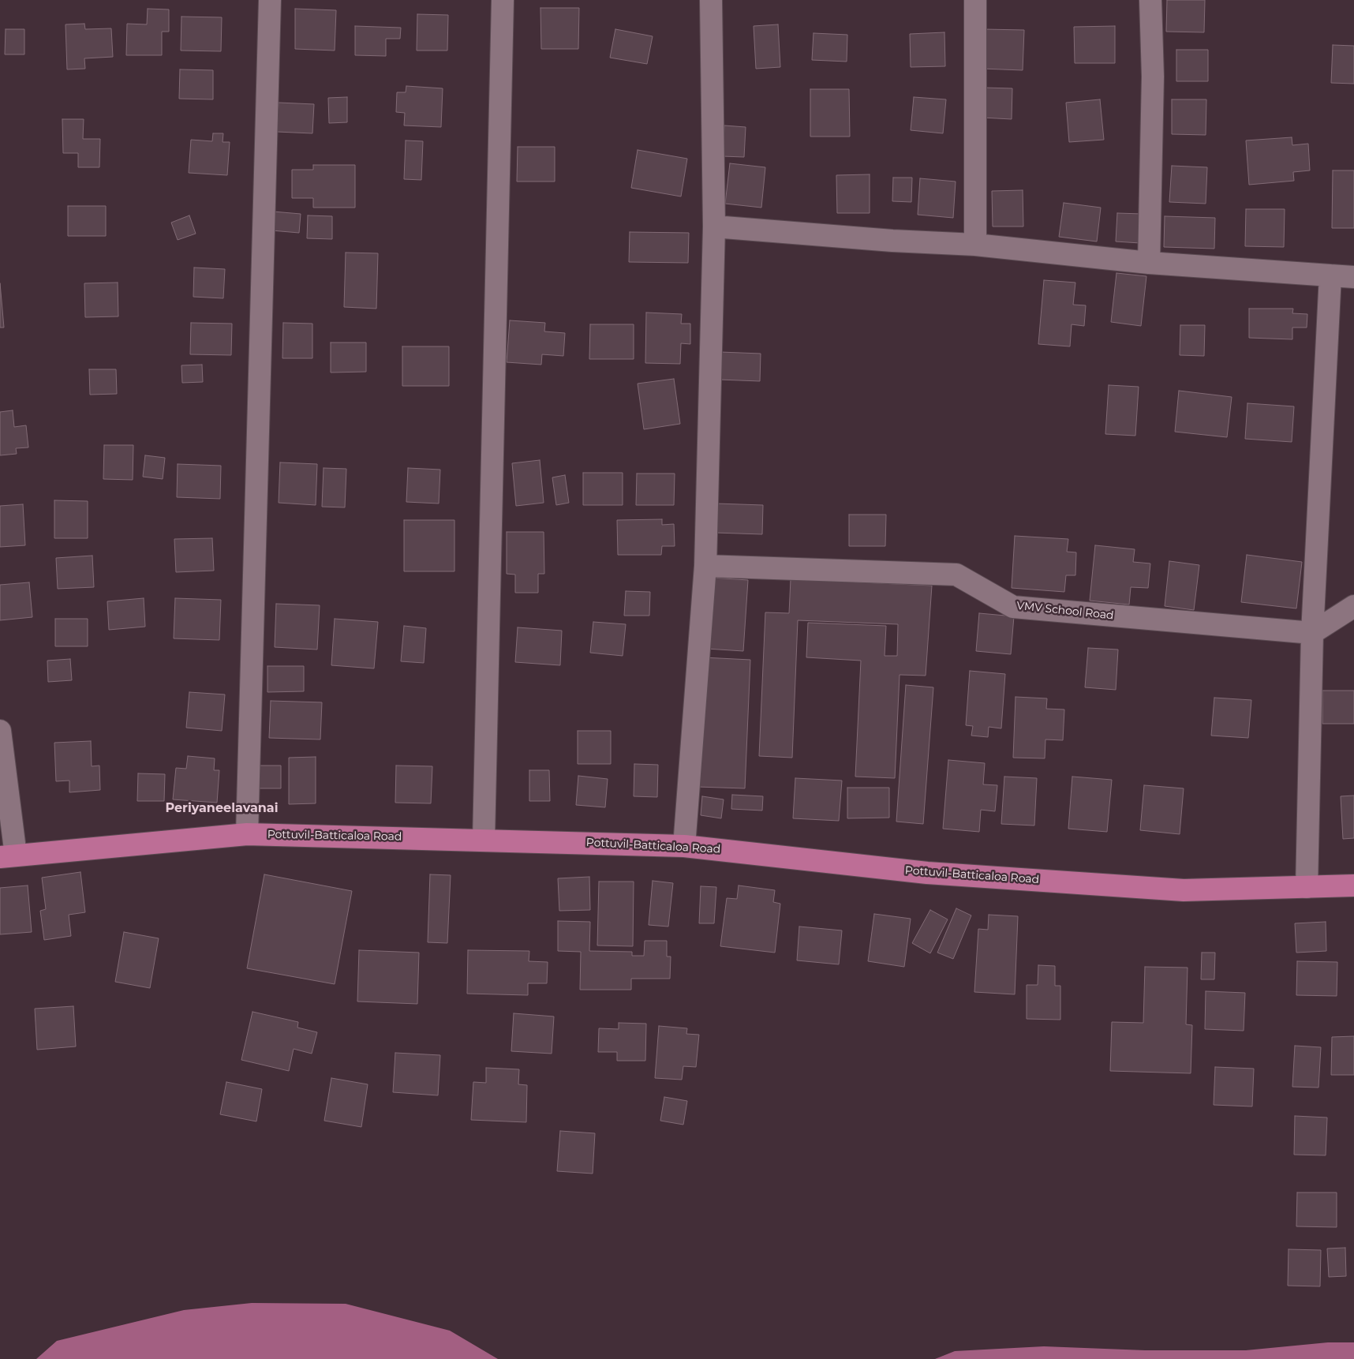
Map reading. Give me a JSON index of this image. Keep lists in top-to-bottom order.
{
  "streets": {
    "highway": ["Pottuvil-Batticaloa Road"],
    "street": ["VMV School Road"]
  },
  "districts": ["Periyaneelavanai"]
}
